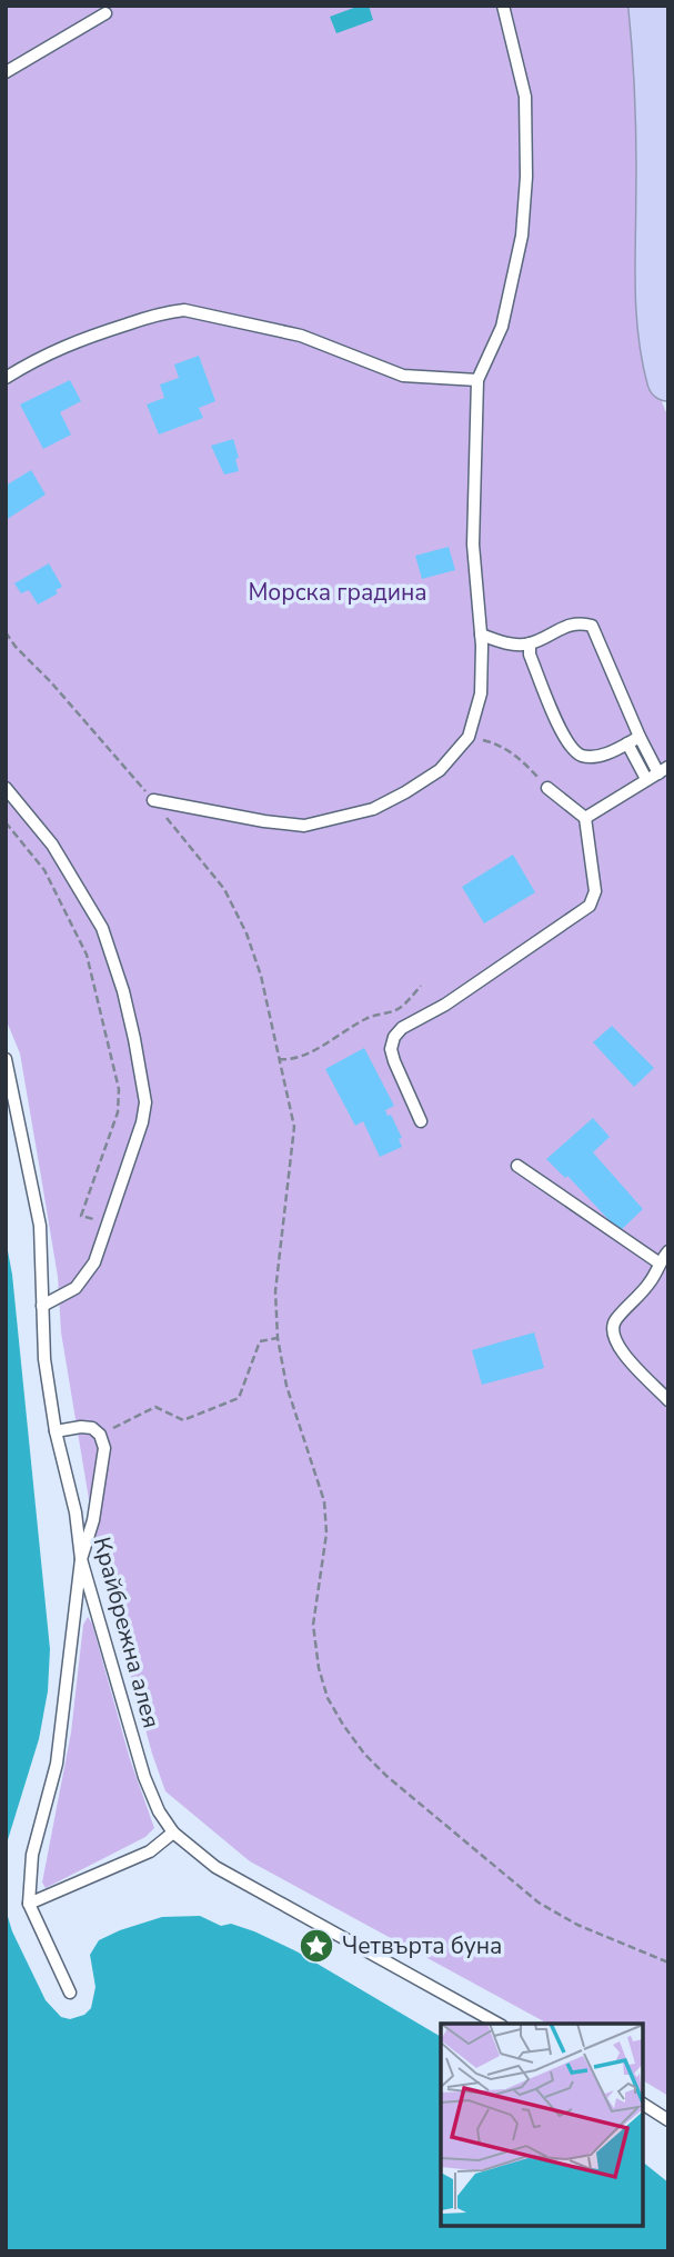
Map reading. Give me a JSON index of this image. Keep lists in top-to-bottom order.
{
  "streets": {
    "lane": ["Крайбрежна алея"]
  },
  "parks": ["Морска градина"],
  "places": {
    "place": ["Четвърта буна"]
  }
}
